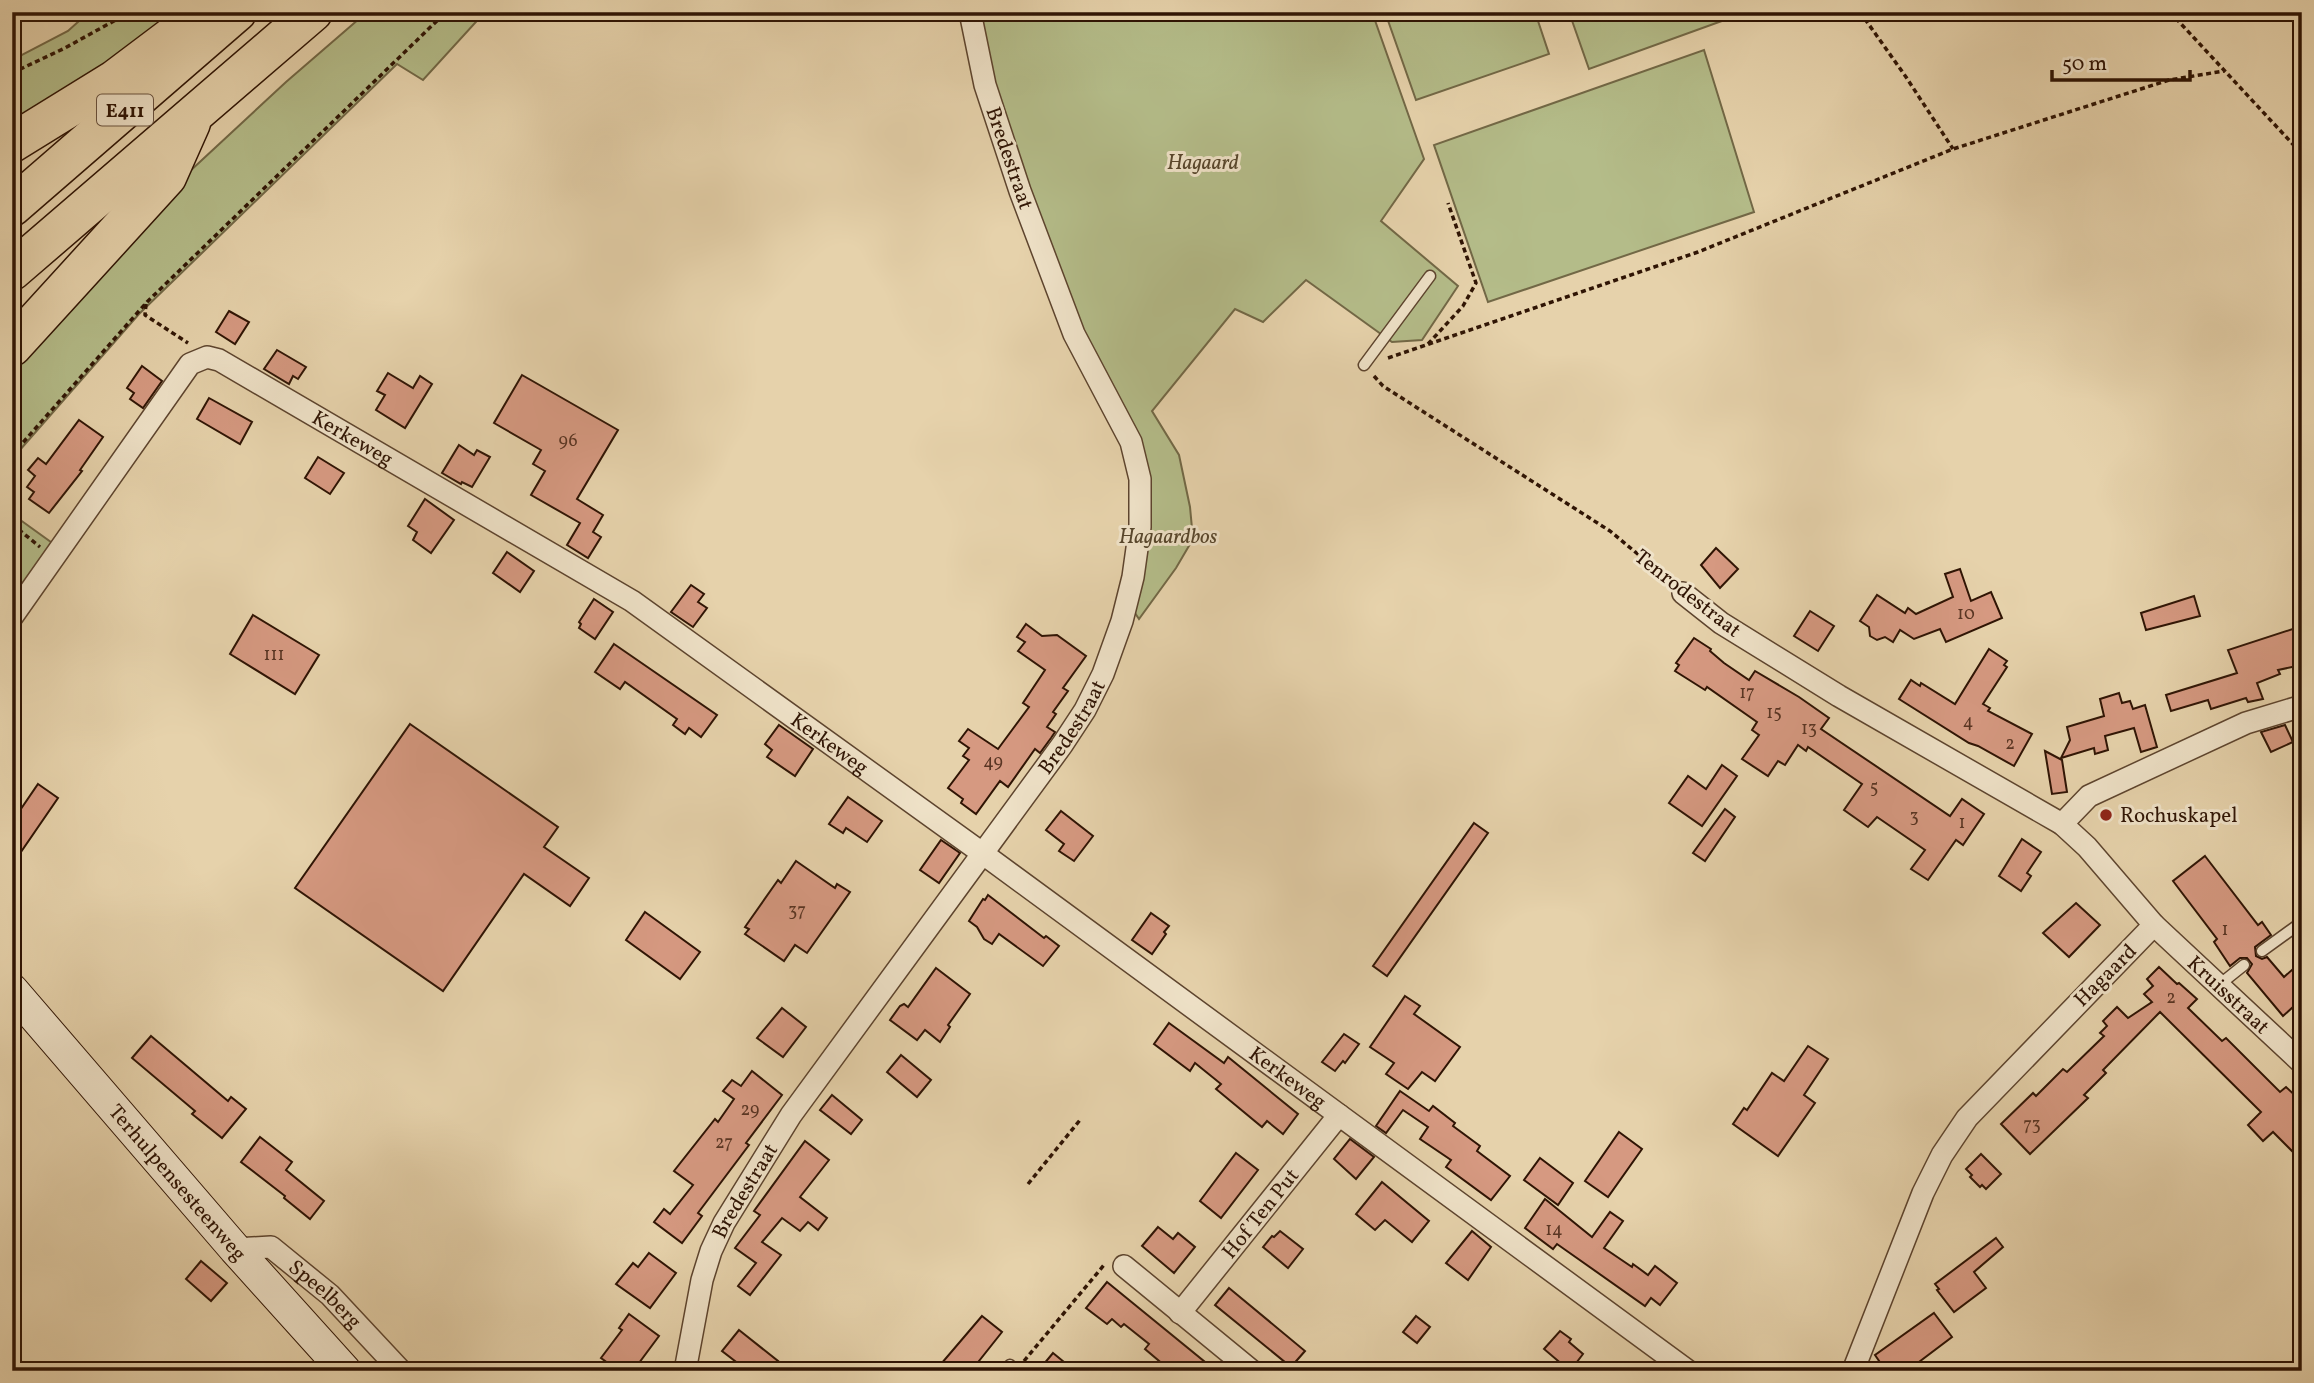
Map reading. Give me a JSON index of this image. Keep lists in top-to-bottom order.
{
  "streets": {
    "highway": ["E411"],
    "main road": ["Terhulpensesteenweg"],
    "street": [
      "Bredestraat",
      "Kerkeweg",
      "Tenrodestraat",
      "Hagaard",
      "Kruisstraat",
      "Hof Ten Put",
      "Speelberg"
    ]
  },
  "crossings": [
    ["Bredestraat", "Kerkeweg"],
    ["Kerkeweg", "Hof Ten Put"],
    ["Tenrodestraat", "Hagaard"],
    ["Hagaard", "Kruisstraat"],
    ["Terhulpensesteenweg", "Speelberg"]
  ],
  "parks": ["Hagaard", "Hagaardbos"],
  "places": ["Rochuskapel"],
  "house_numbers": [
    "96",
    "10",
    "111",
    "17",
    "15",
    "4",
    "13",
    "2",
    "49",
    "5",
    "3",
    "1",
    "37",
    "1",
    "2",
    "29",
    "73",
    "27",
    "14"
  ],
  "scale_bar": "50 m"
}
